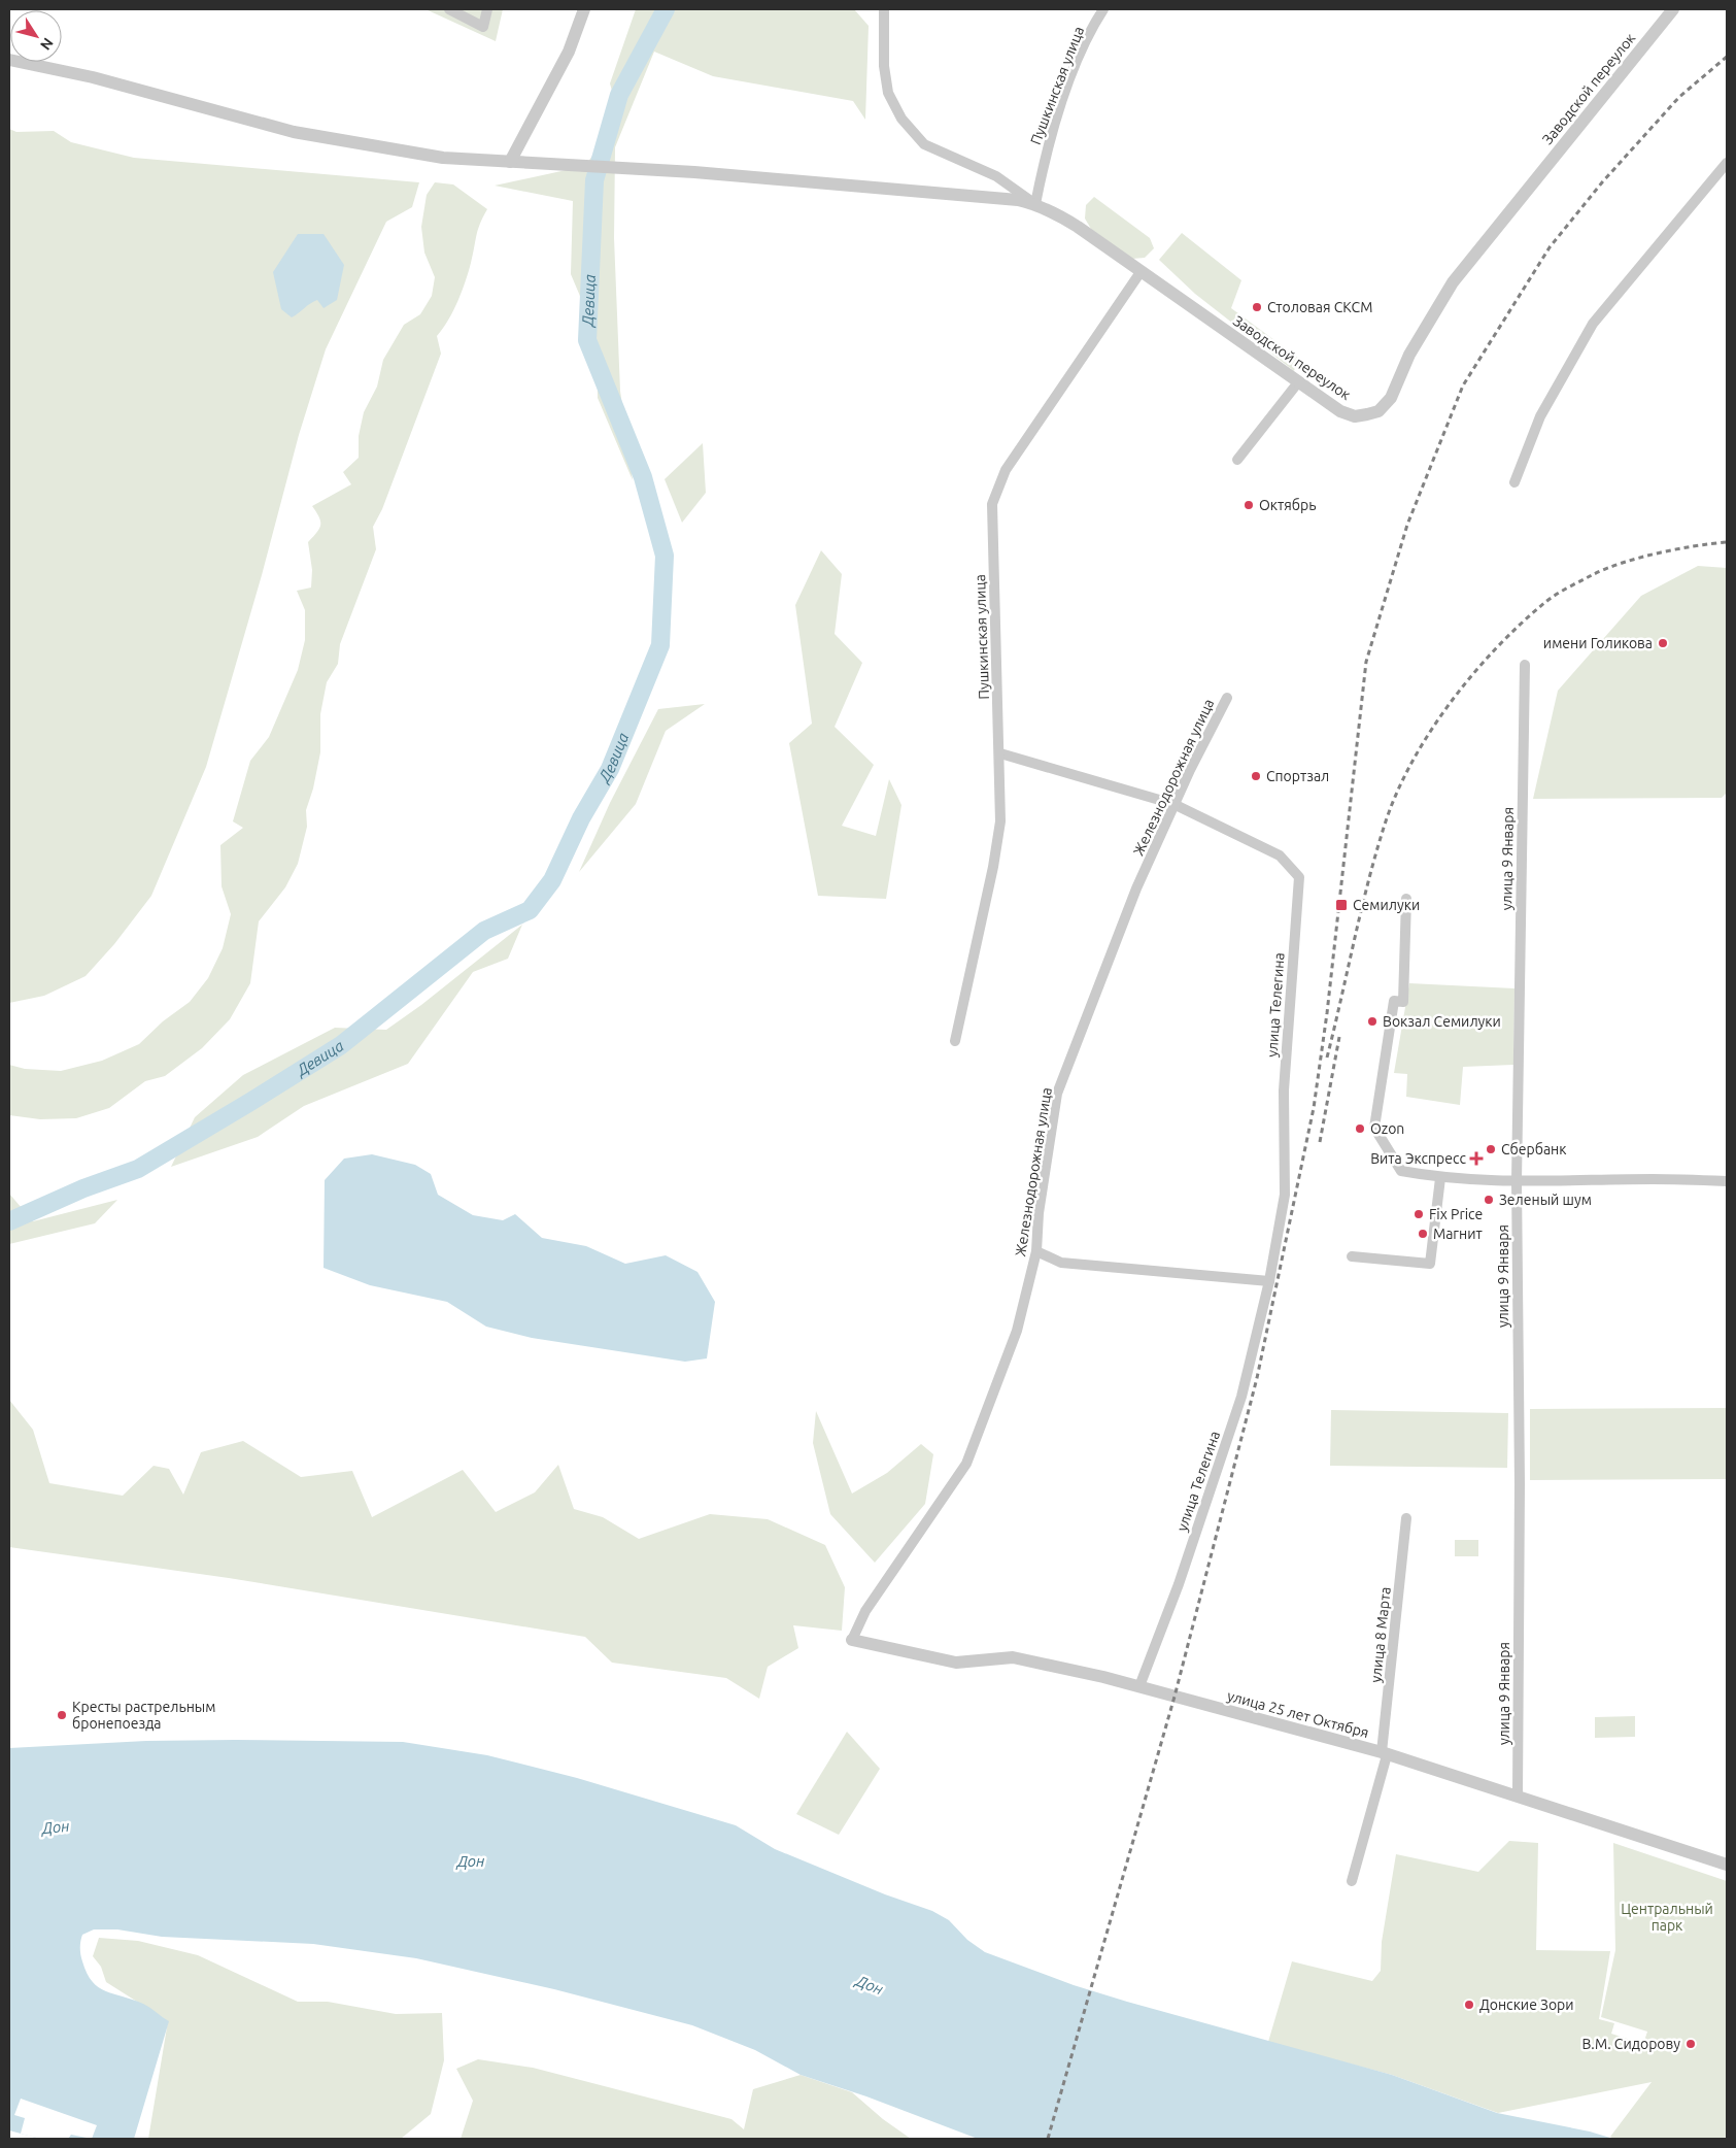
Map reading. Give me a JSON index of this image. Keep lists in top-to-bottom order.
{
  "streets": {
    "street": [
      "Пушкинская улица",
      "Заводской переулок",
      "Железнодорожная улица",
      "улица 9 Января",
      "улица Телегина",
      "улица 8 Марта",
      "улица 25 лет Октября"
    ]
  },
  "crossings": [
    ["Пушкинская улица", "Заводской переулок"],
    ["Пушкинская улица", "улица Телегина"],
    ["Железнодорожная улица", "улица Телегина"],
    ["Железнодорожная улица", "улица 25 лет Октября"],
    ["улица 9 Января", "улица 25 лет Октября"],
    ["улица Телегина", "улица 25 лет Октября"],
    ["улица 8 Марта", "улица 25 лет Октября"]
  ],
  "water": ["Девица", "Дон"],
  "parks": ["Центральный парк"],
  "places": {
    "other": [
      "Столовая СКСМ",
      "Октябрь",
      "имени Голикова",
      "Спортзал",
      "Вокзал Семилуки",
      "Ozon",
      "Сбербанк",
      "Зеленый шум",
      "Fix Price",
      "Магнит",
      "Кресты растрельным бронепоезда",
      "Донские Зори",
      "В.М. Сидорову"
    ],
    "transit": ["Семилуки"],
    "health": ["Вита Экспресс"]
  },
  "north": "bottom right"
}
